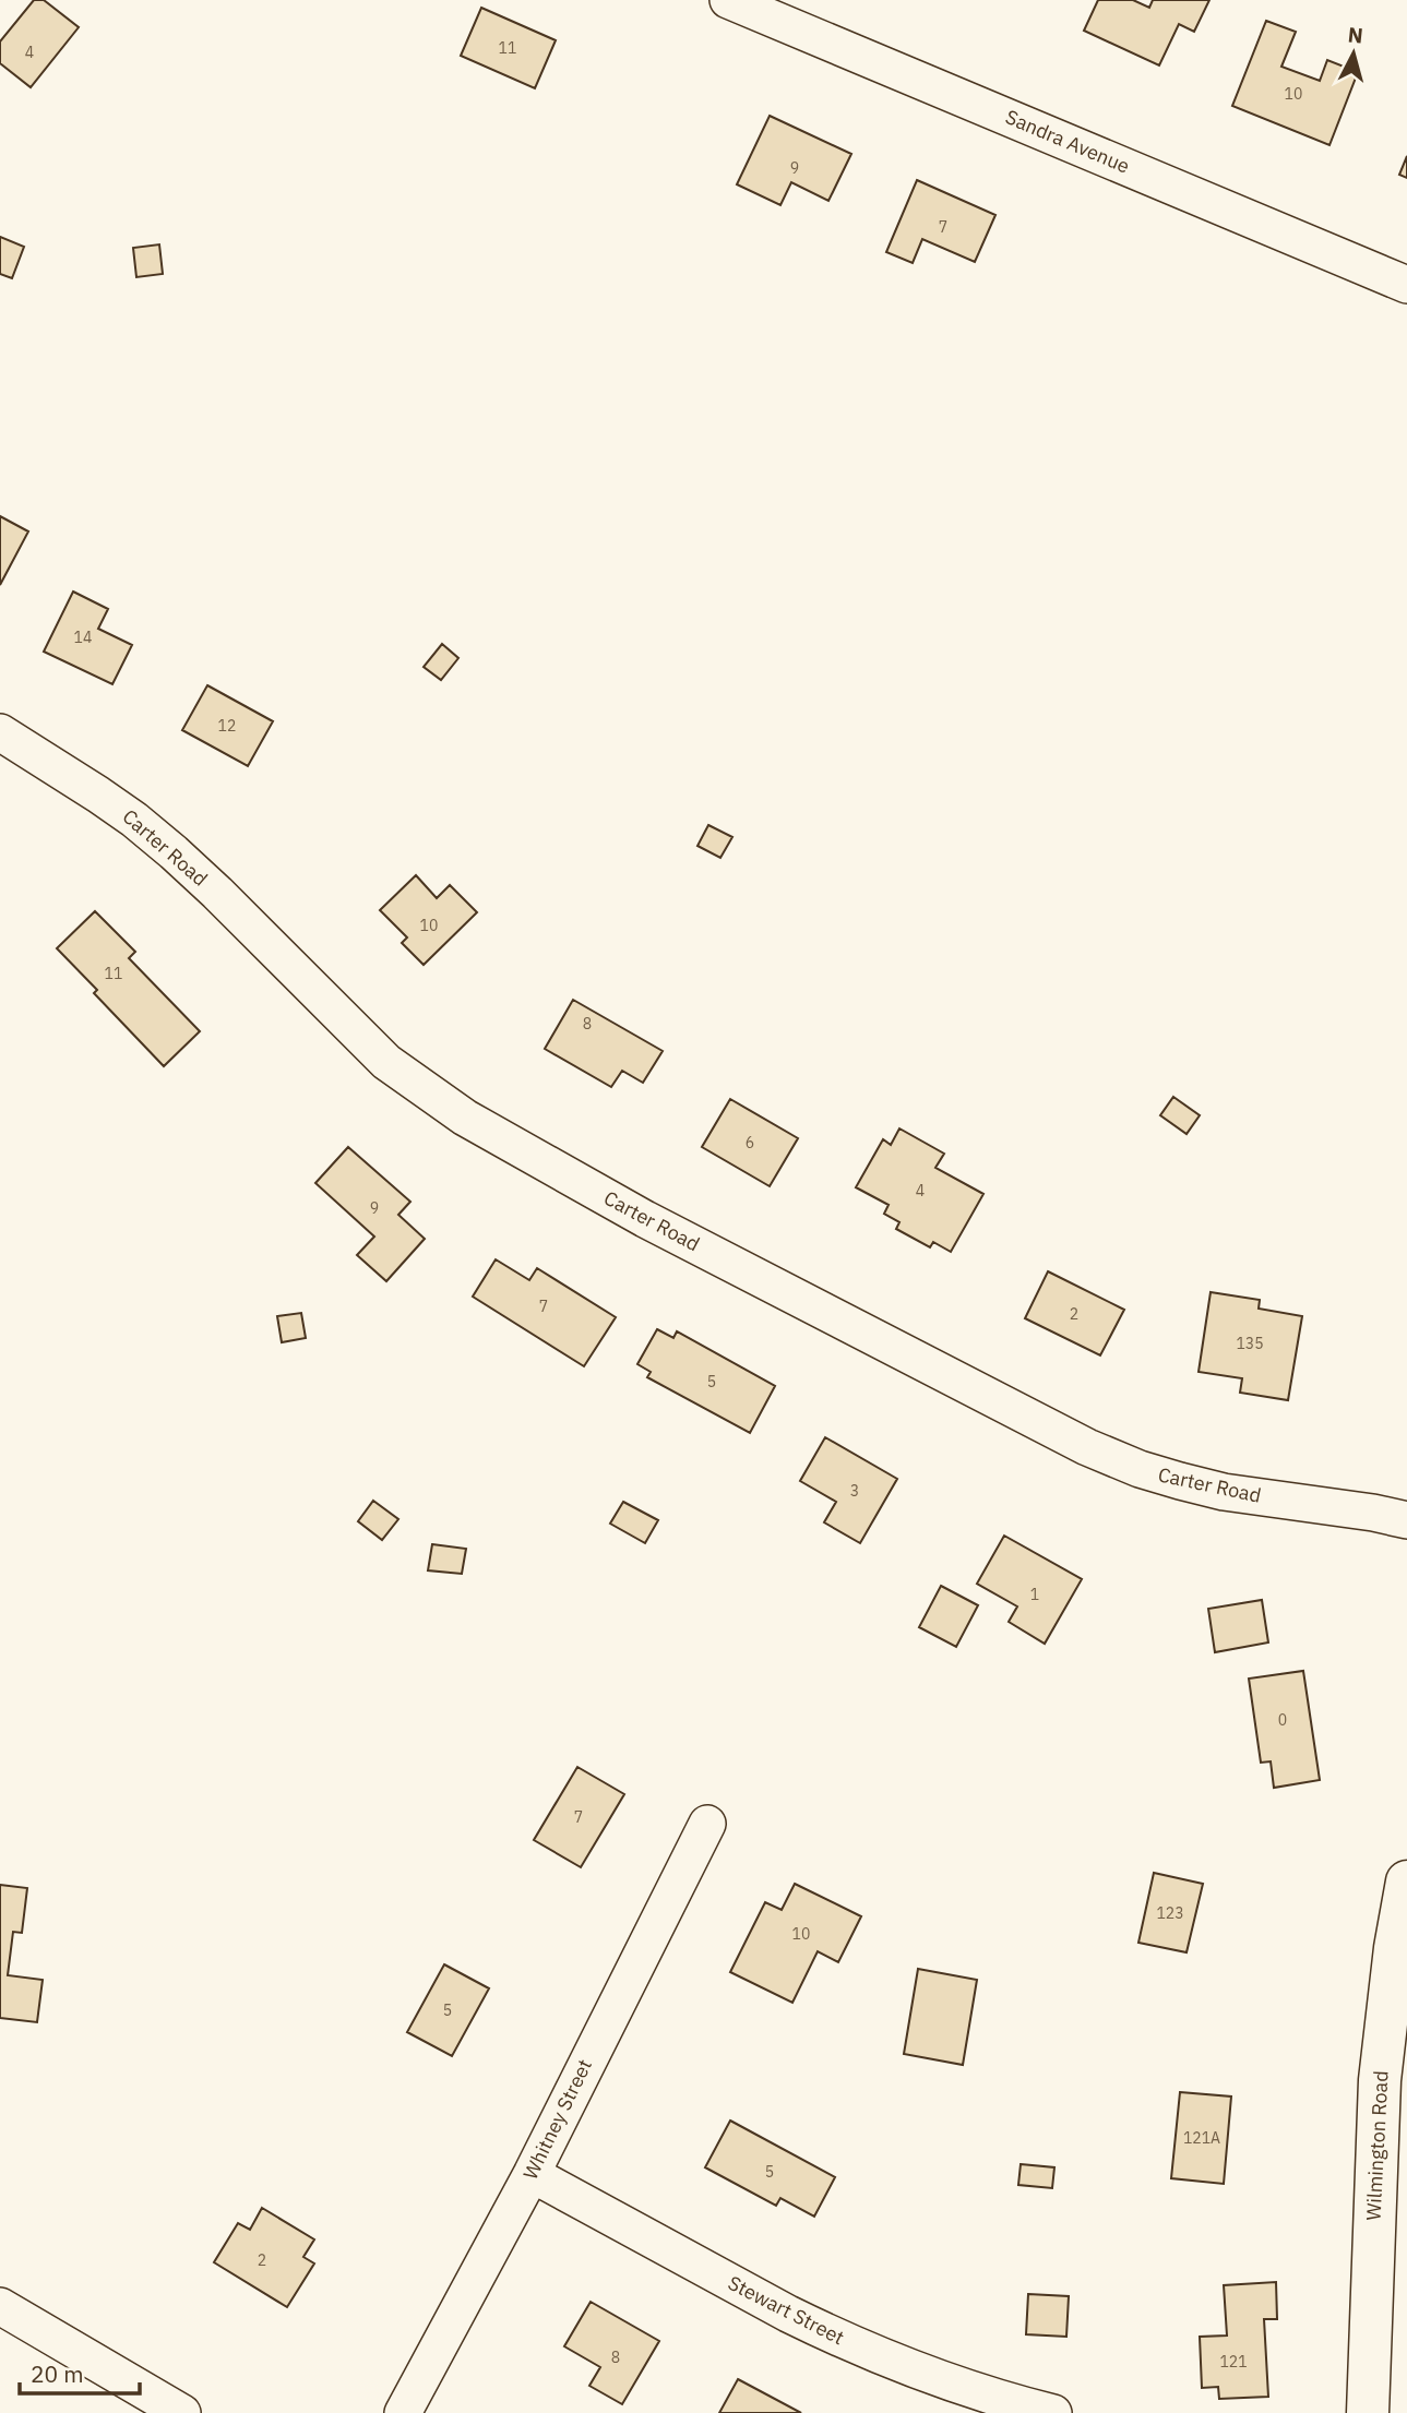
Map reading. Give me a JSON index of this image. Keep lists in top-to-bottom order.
{
  "streets": {
    "main road": ["Wilmington Road"],
    "street": [
      "Sandra Avenue",
      "Carter Road",
      "Whitney Street",
      "Stewart Street"
    ]
  },
  "crossings": [
    ["Whitney Street", "Stewart Street"]
  ],
  "house_numbers": [
    "11",
    "4",
    "10",
    "9",
    "7",
    "14",
    "12",
    "10",
    "11",
    "8",
    "6",
    "4",
    "9",
    "7",
    "2",
    "135",
    "5",
    "3",
    "1",
    "0",
    "7",
    "123",
    "10",
    "5",
    "121A",
    "5",
    "2",
    "8",
    "121"
  ],
  "scale_bar": "20 m",
  "north": "top"
}
